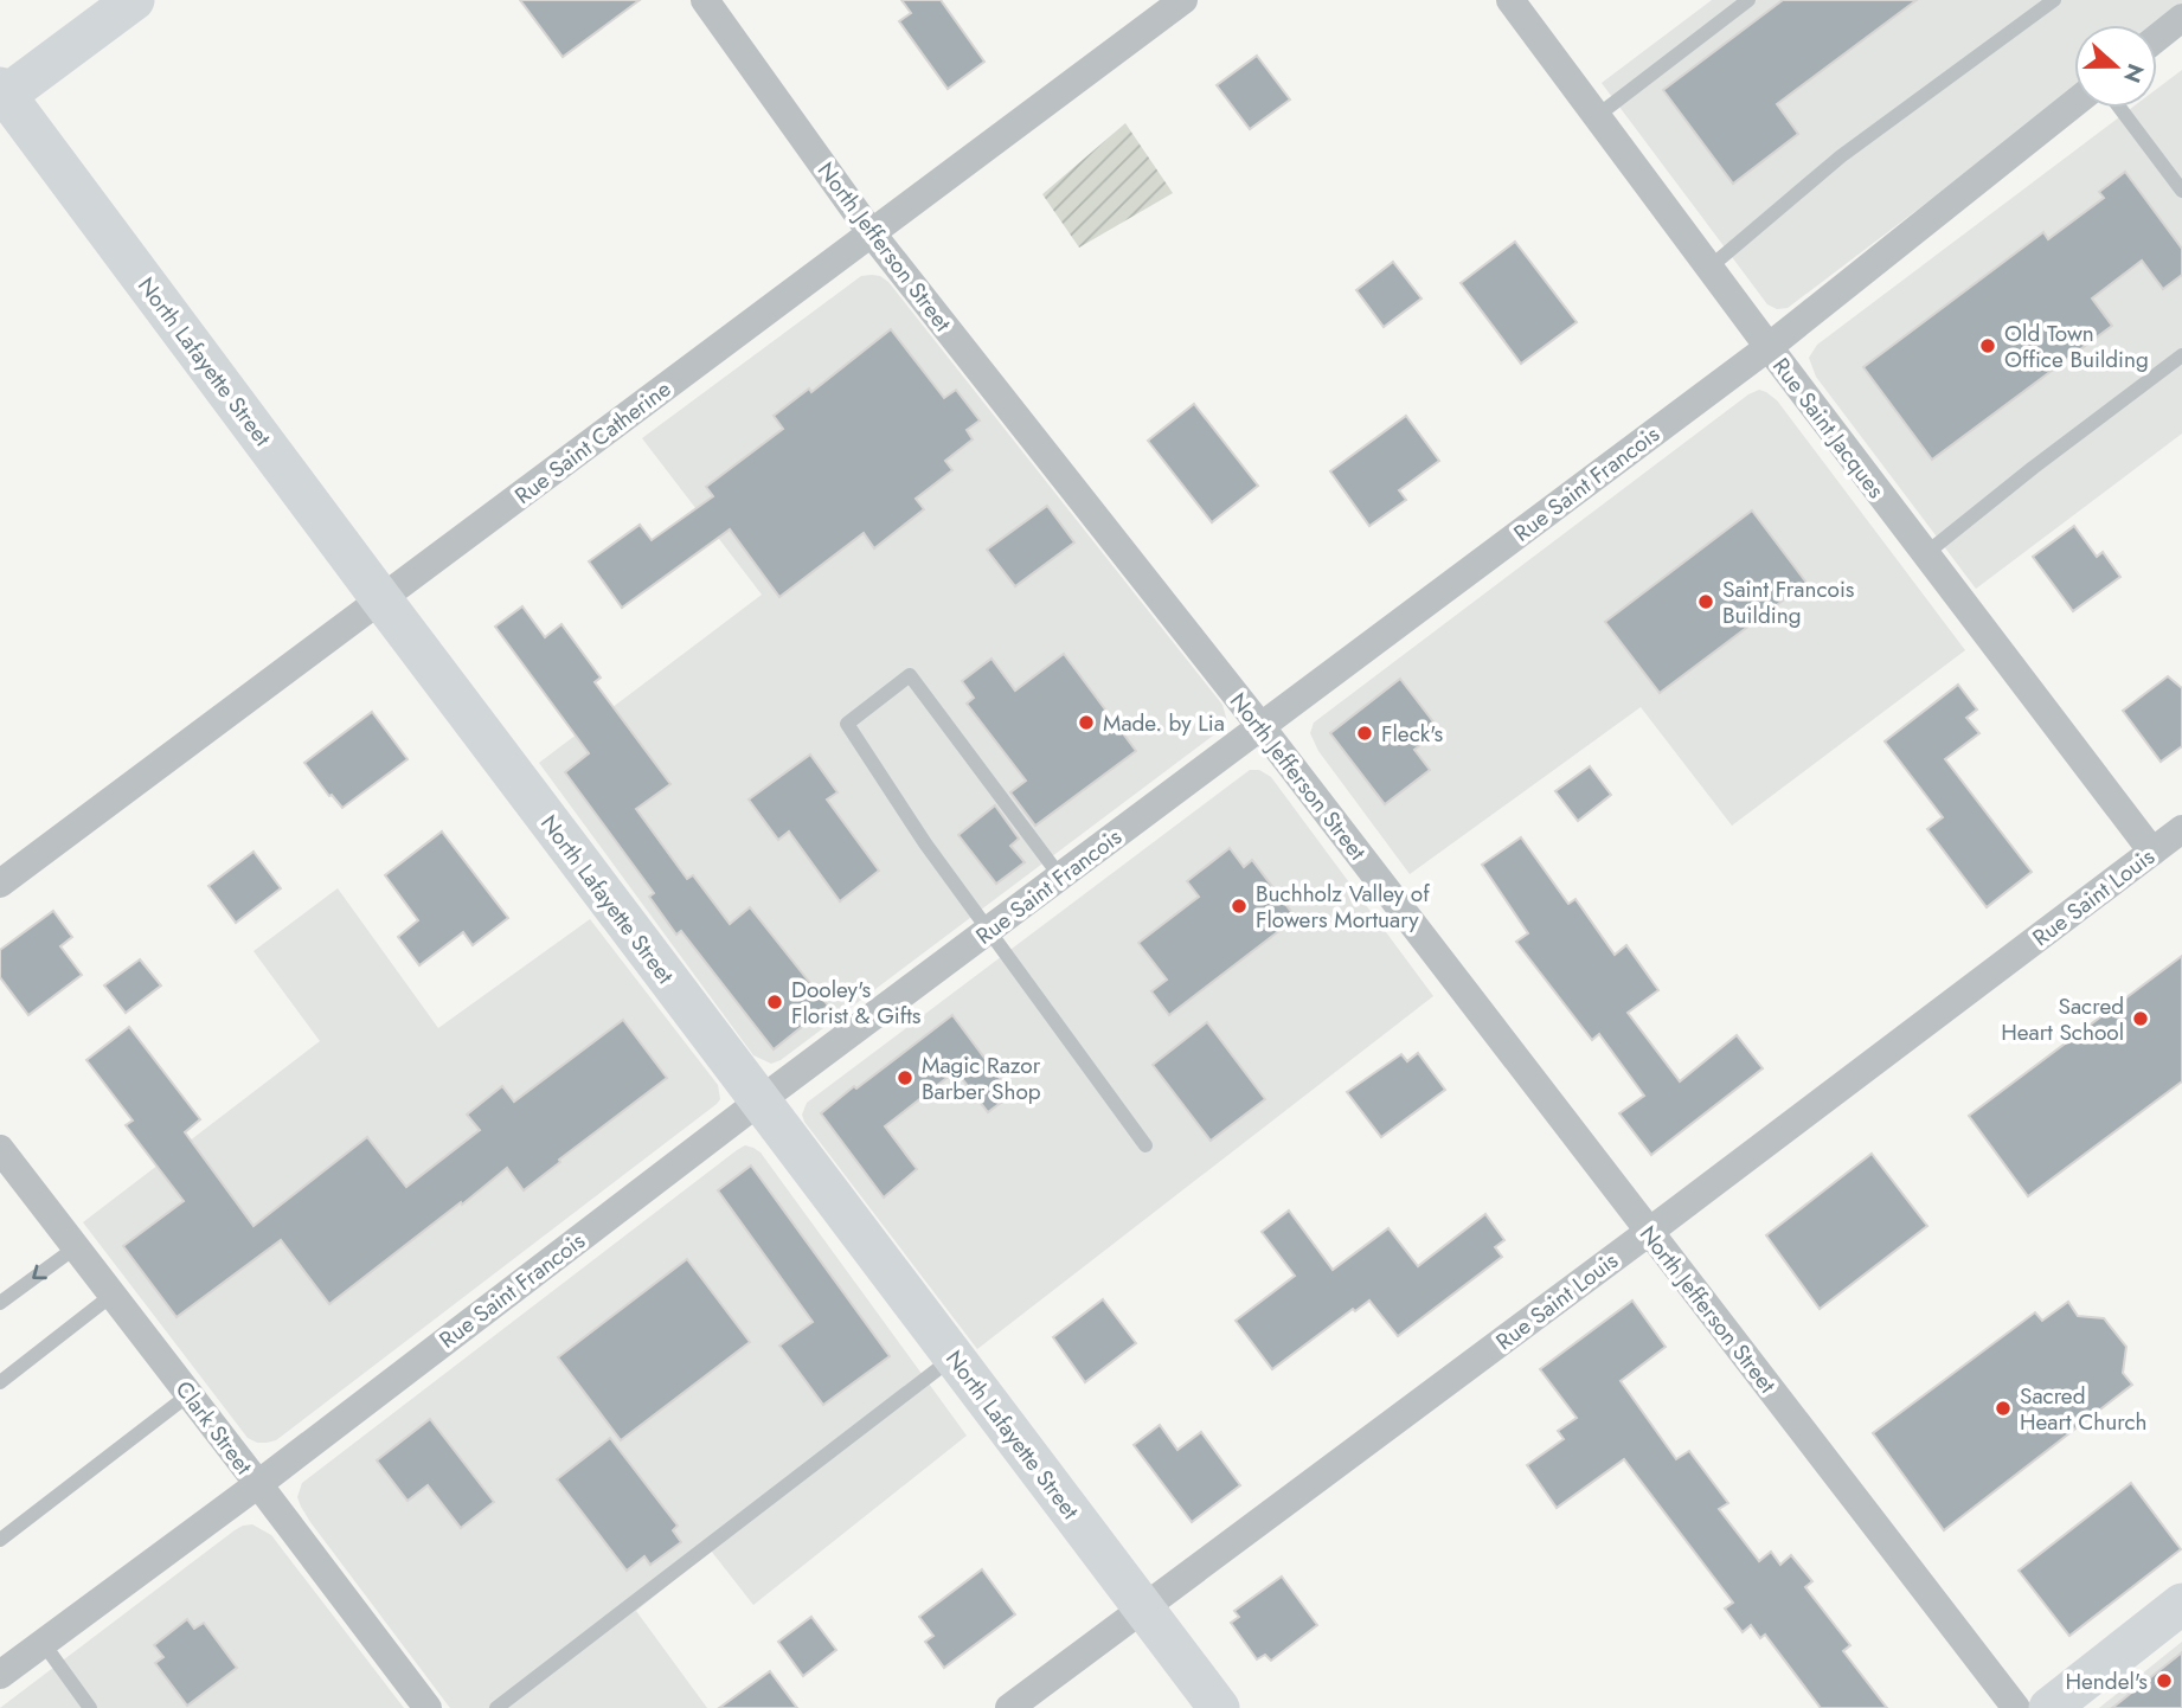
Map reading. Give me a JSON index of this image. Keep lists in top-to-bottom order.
{
  "streets": {
    "street": [
      "North Jefferson Street",
      "North Lafayette Street",
      "Rue Saint Jacques",
      "Rue Saint Catherine",
      "Rue Saint Francois",
      "Rue Saint Louis",
      "Clark Street"
    ]
  },
  "crossings": [
    ["North Jefferson Street", "Rue Saint Catherine"],
    ["North Jefferson Street", "Rue Saint Francois"],
    ["North Jefferson Street", "Rue Saint Louis"],
    ["North Lafayette Street", "Rue Saint Catherine"],
    ["North Lafayette Street", "Rue Saint Francois"],
    ["North Lafayette Street", "Rue Saint Louis"],
    ["Rue Saint Jacques", "Rue Saint Francois"],
    ["Rue Saint Jacques", "Rue Saint Louis"],
    ["Rue Saint Francois", "Clark Street"]
  ],
  "places": [
    "Old Town Office Building",
    "Saint Francois Building",
    "Made. by Lia",
    "Fleck's",
    "Buchholz Valley of Flowers Mortuary",
    "Dooley's Florist & Gifts",
    "Sacred Heart School",
    "Magic Razor Barber Shop",
    "Sacred Heart Church",
    "Hendel's"
  ],
  "north": "right"
}
